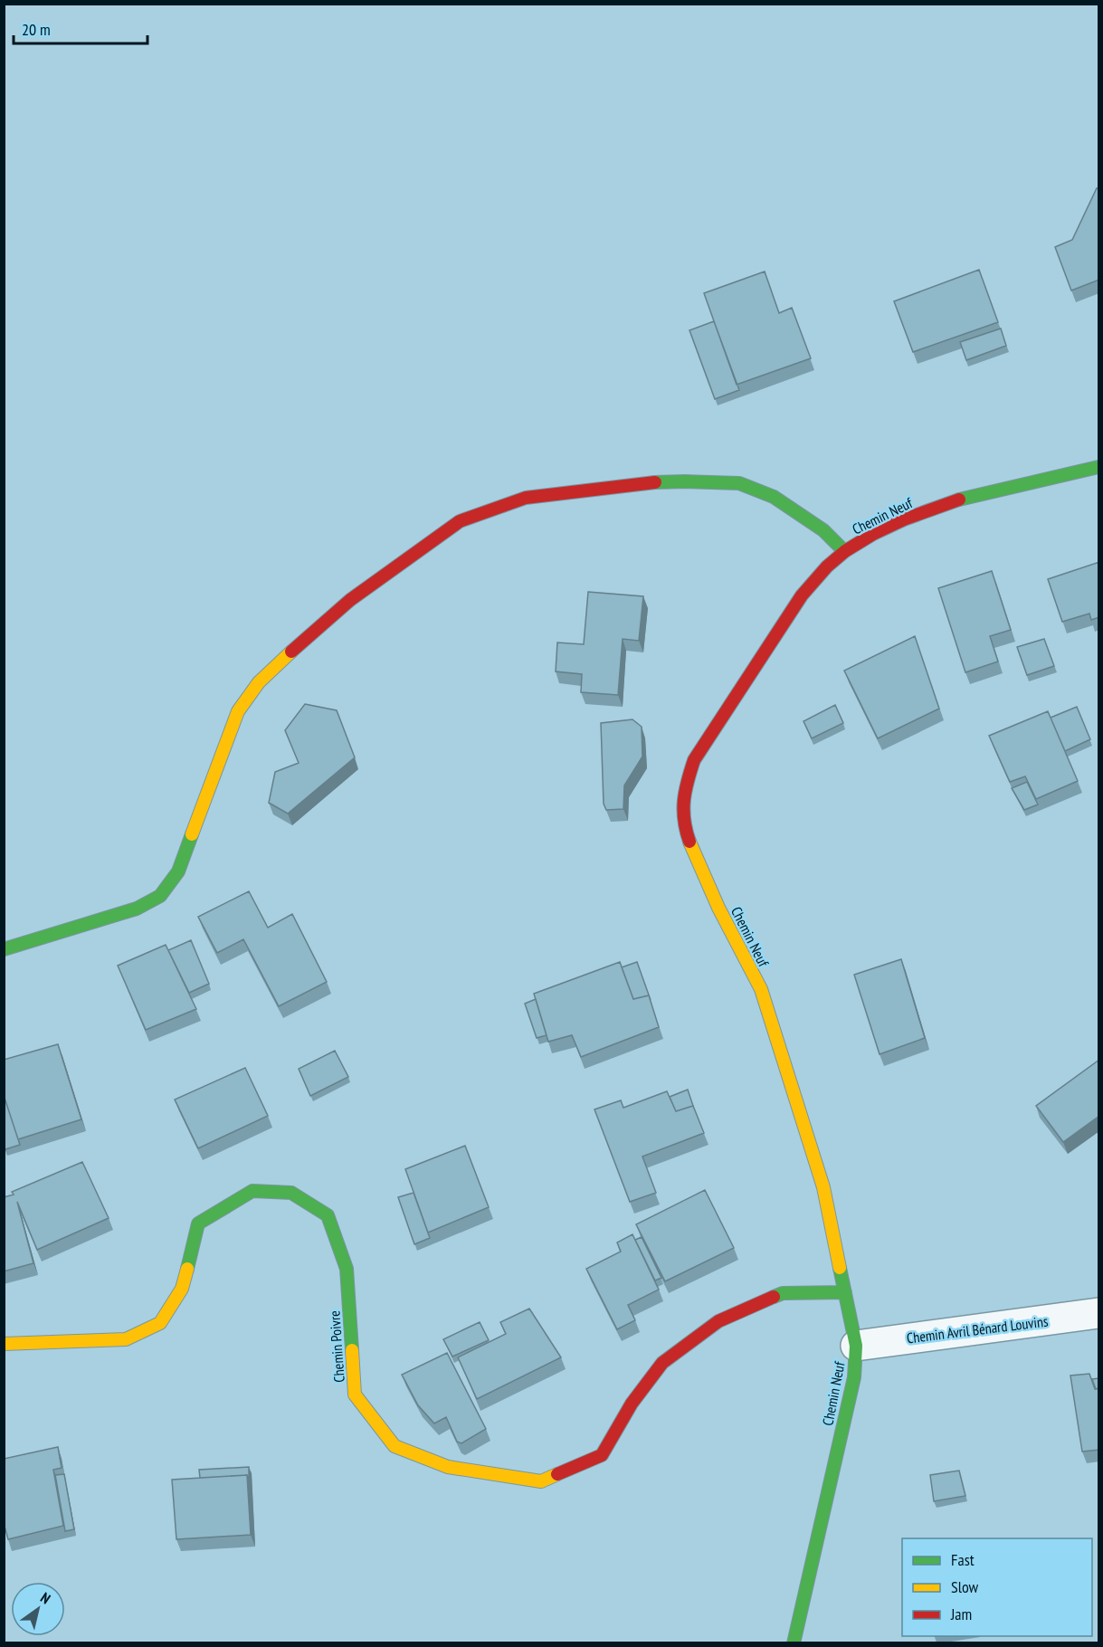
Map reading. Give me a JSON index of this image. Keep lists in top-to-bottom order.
{
  "streets": {
    "street": ["Chemin Neuf", "Chemin Avril Bénard Louvins", "Chemin Poivre"]
  },
  "crossings": [
    ["Chemin Neuf", "Chemin Avril Bénard Louvins"],
    ["Chemin Neuf", "Chemin Poivre"]
  ],
  "legend": ["Fast", "Slow", "Jam"],
  "scale_bar": "20 m",
  "north": "top right"
}
